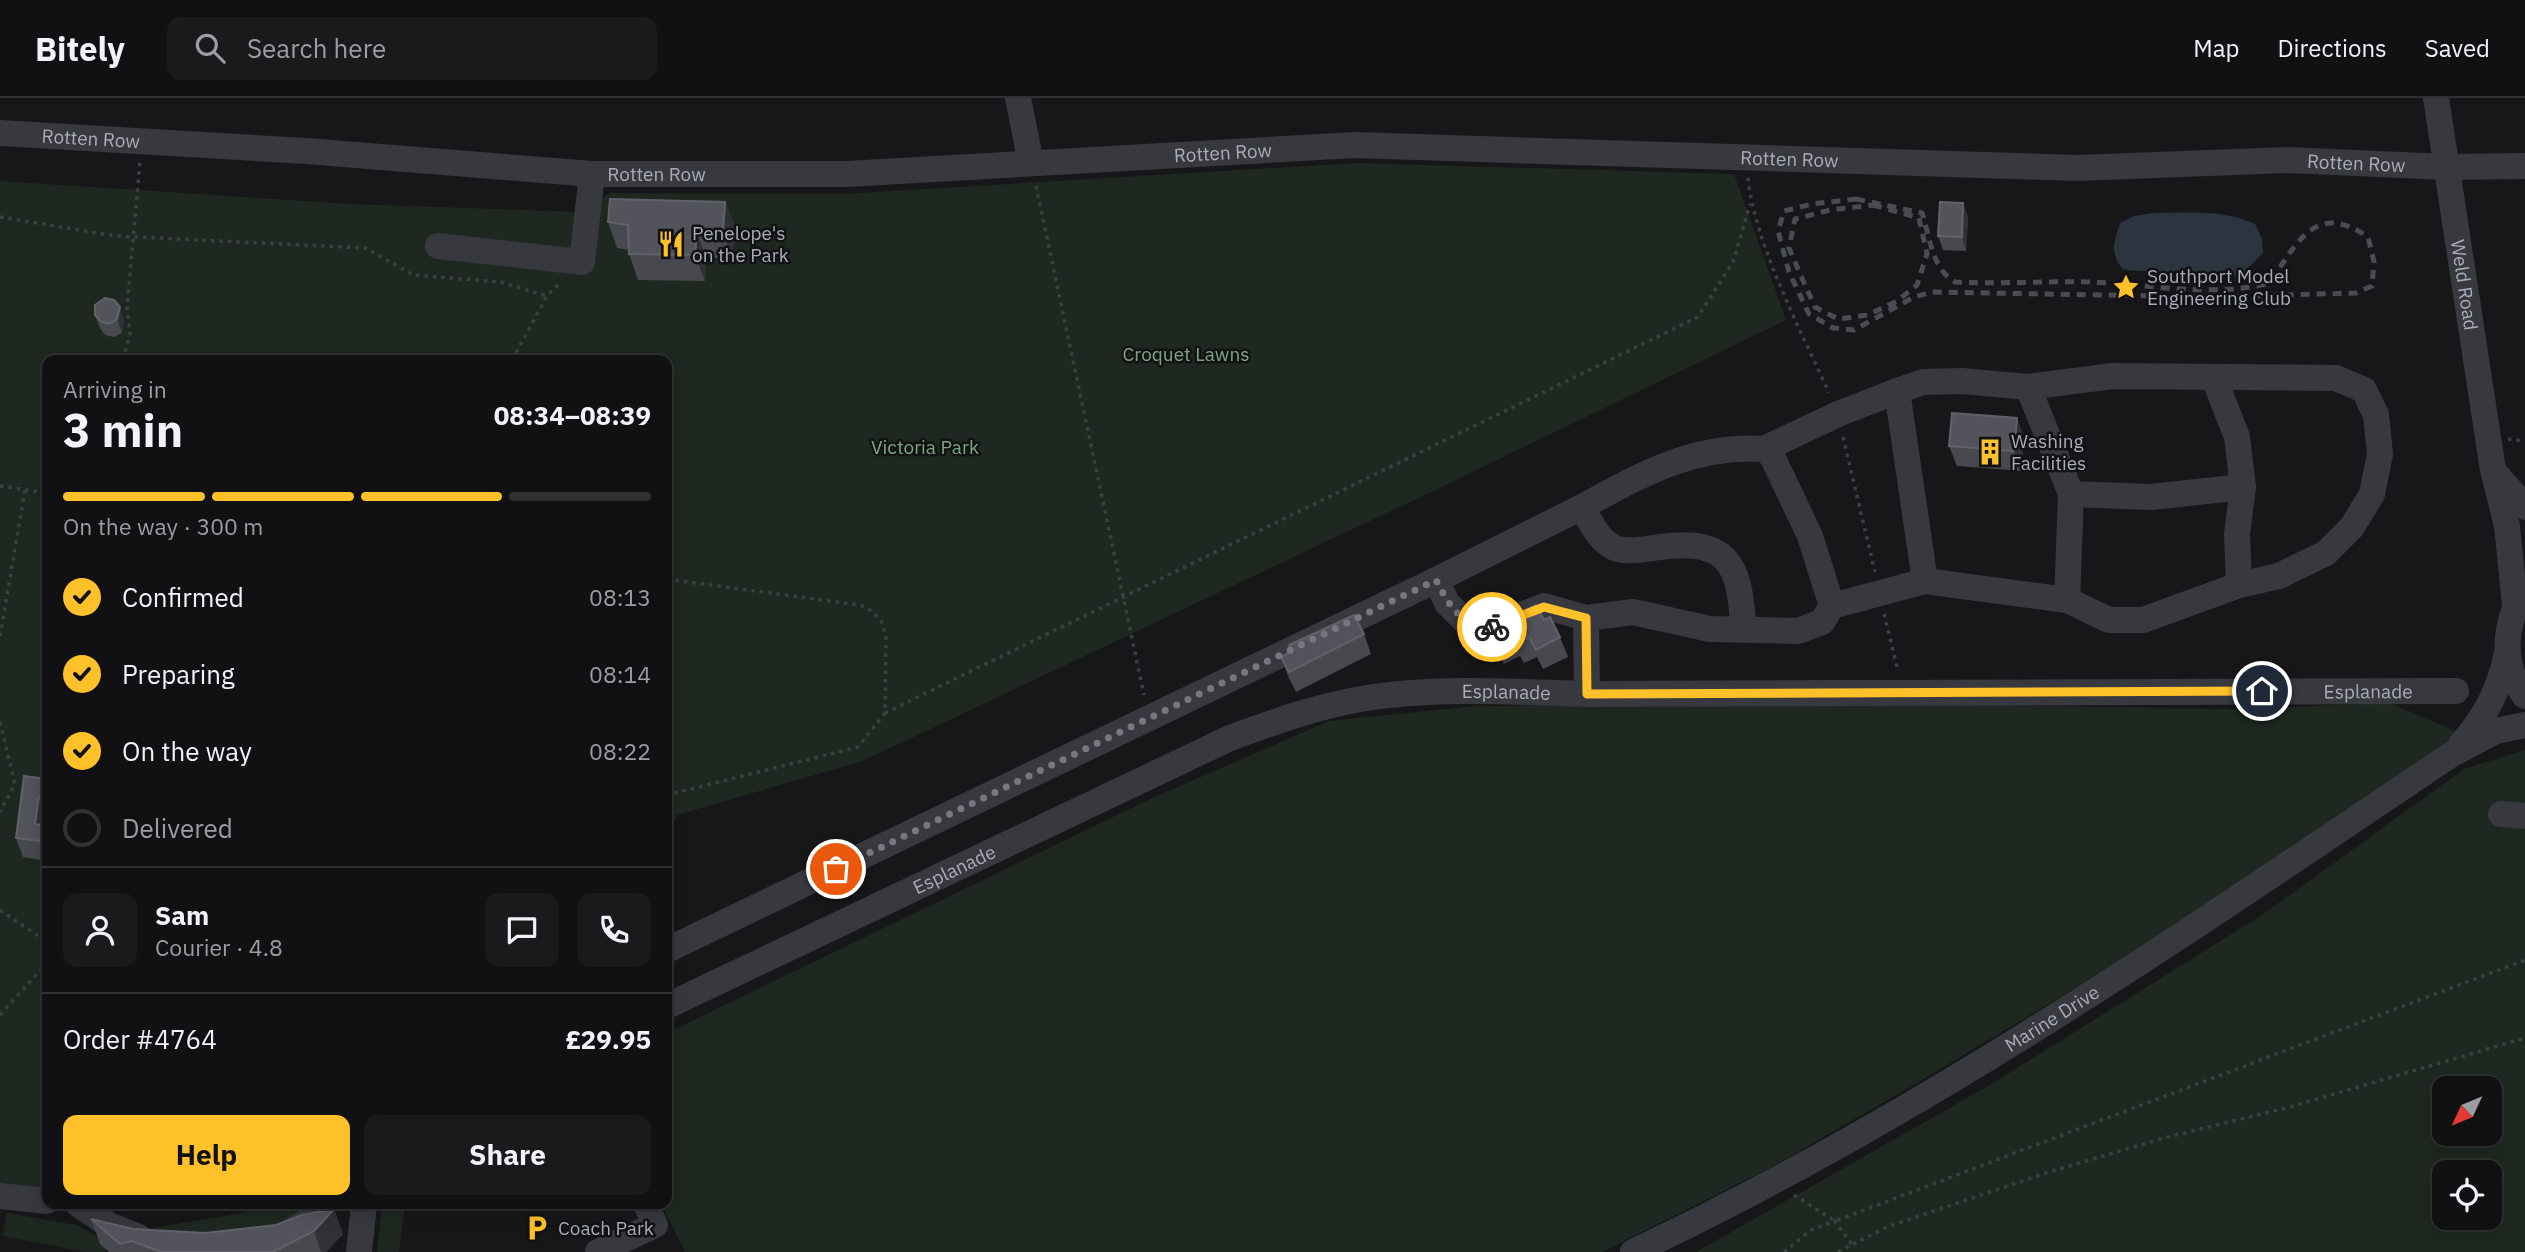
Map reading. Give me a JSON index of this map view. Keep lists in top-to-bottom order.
{
  "streets": {
    "street": [
      "Rotten Row",
      "Weld Road",
      "Esplanade",
      "Marine Drive"
    ]
  },
  "crossings": [
    ["Rotten Row", "Weld Road"],
    ["Weld Road", "Marine Drive"]
  ],
  "parks": ["Croquet Lawns", "Victoria Park"],
  "places": {
    "restaurant": ["Penelope's on the Park"],
    "place": ["Southport Model Engineering Club"],
    "building": ["Washing Facilities"],
    "parking": ["Coach Park"]
  },
  "north": "bottom left",
  "page": {
    "header": "Bitely",
    "search": "Search here",
    "nav": ["Map", "Directions", "Saved"],
    "heading": ["3 min", "Arriving in", "08:34–08:39"],
    "panel": [
      "Sam",
      "Courier · 4.8",
      "Order #4764",
      "£29.95"
    ],
    "bar": "On the way · 300 m",
    "list": [
      ["Confirmed", "08:13"],
      ["Preparing", "08:14"],
      ["On the way", "08:22"],
      "Delivered"
    ],
    "buttons": ["Help", "Share"]
  }
}
